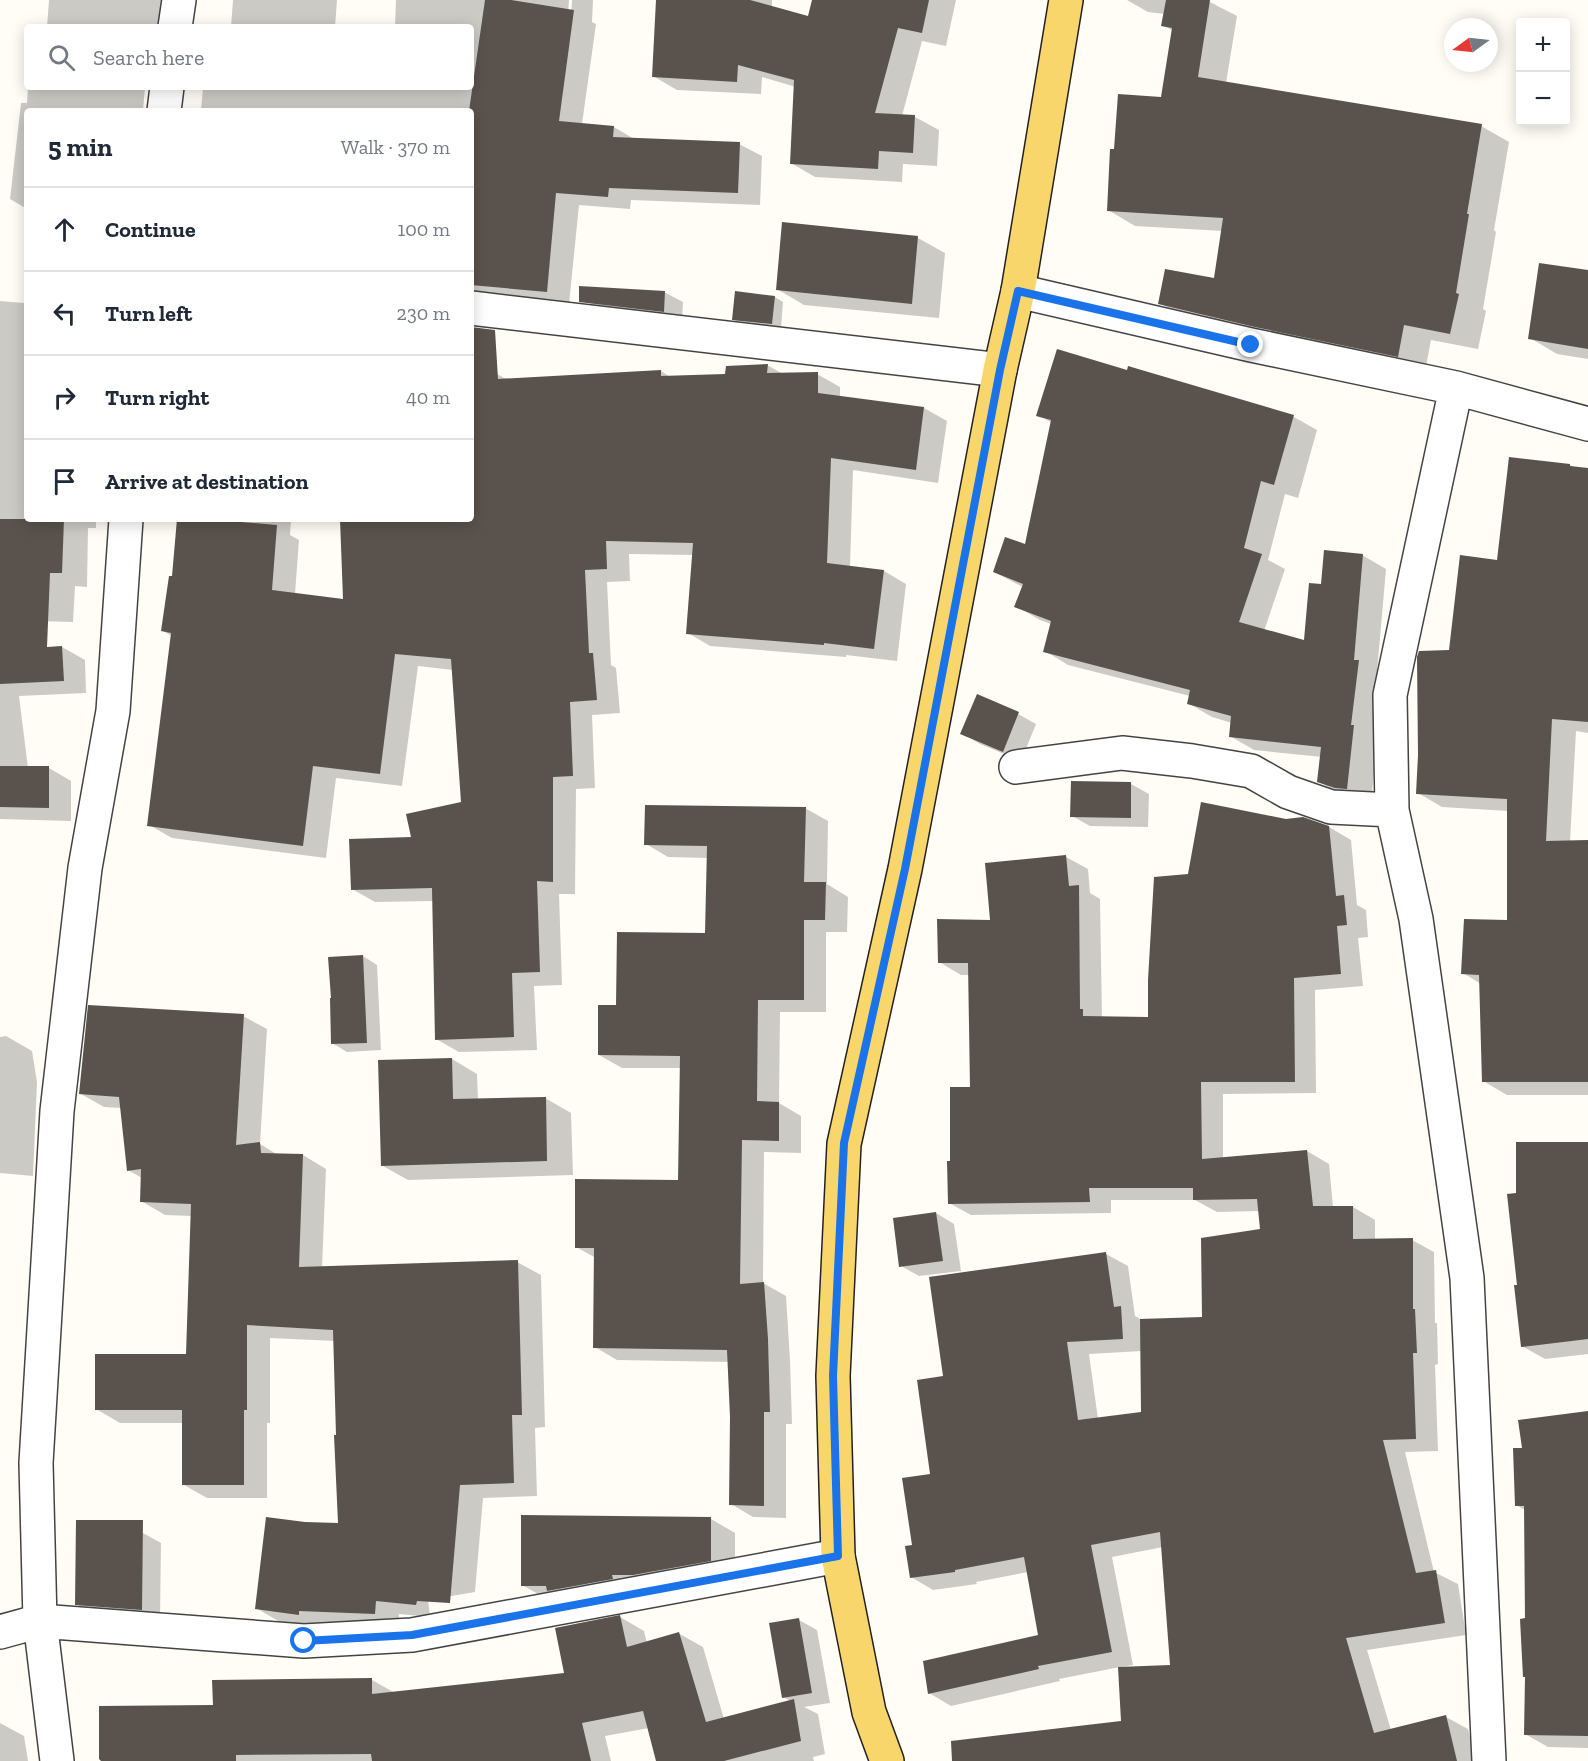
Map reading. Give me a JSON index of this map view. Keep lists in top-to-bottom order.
{
  "north": "left",
  "page": {
    "map_buttons": ["+", "−"],
    "search": "Search here",
    "heading": ["5 min", "Walk · 370 m"],
    "list": [
      ["Continue", "100 m"],
      ["Turn left", "230 m"],
      ["Turn right", "40 m"],
      "Arrive at destination"
    ]
  }
}
